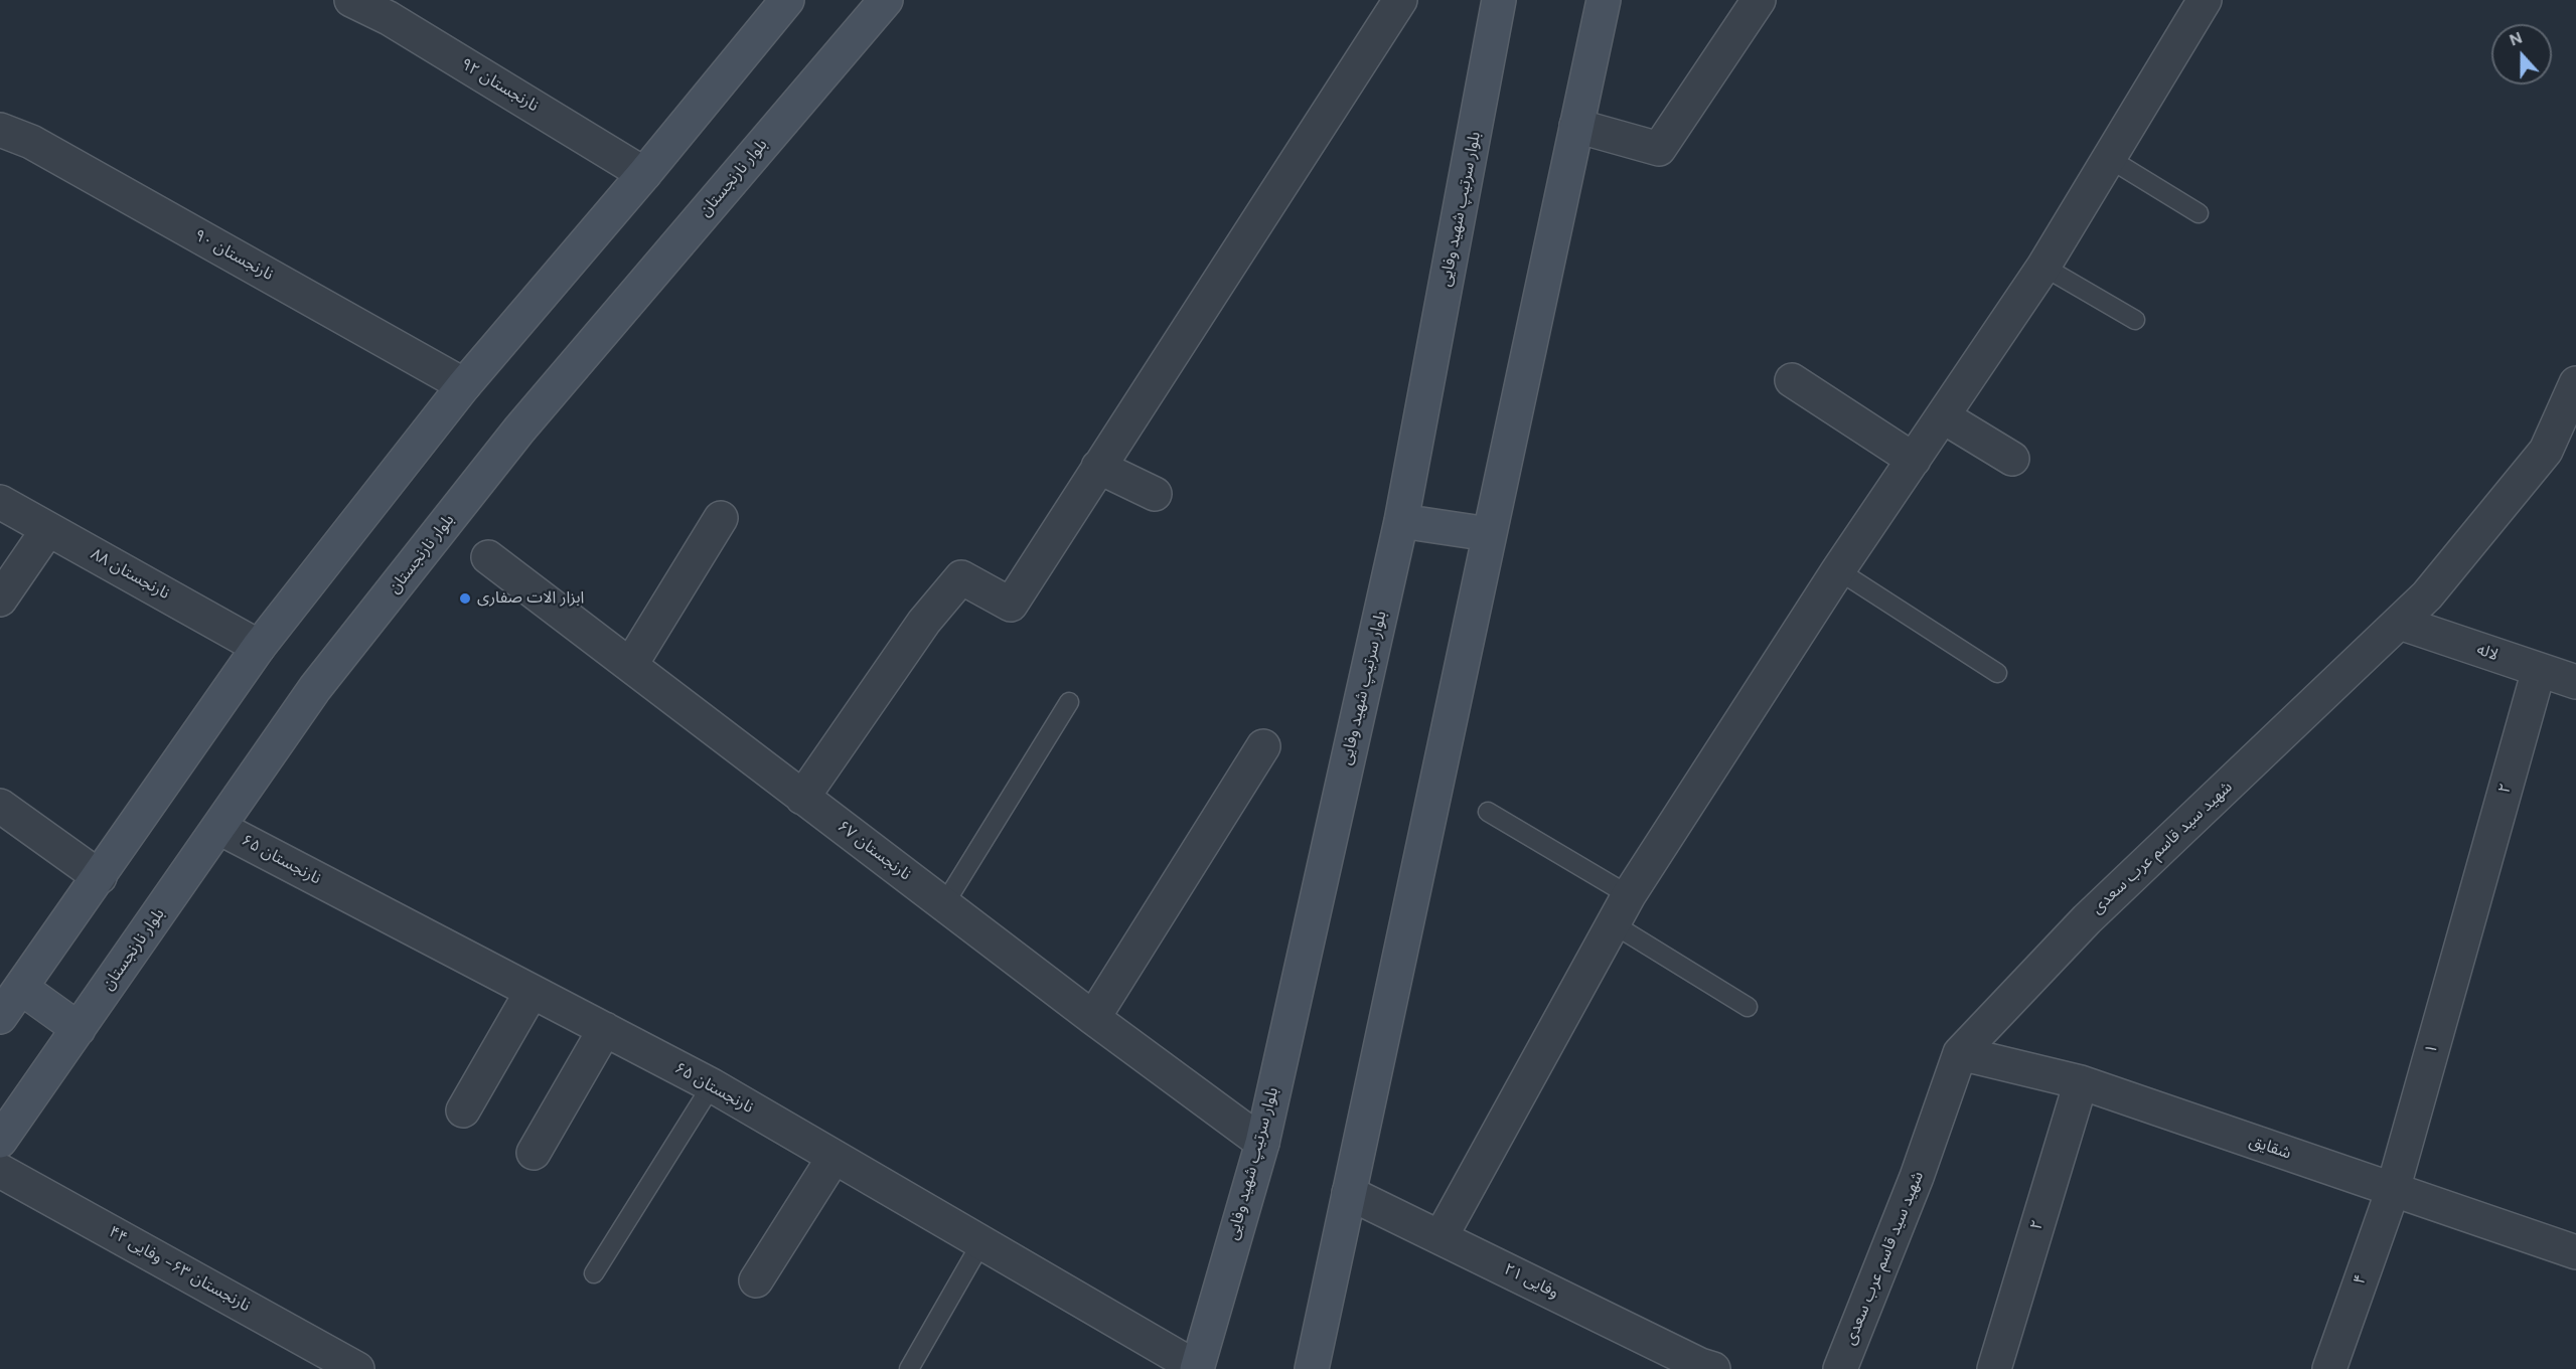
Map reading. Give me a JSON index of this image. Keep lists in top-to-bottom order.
{
  "streets": {
    "main road": ["بلوار نارنجستان", "بلوار سرتیپ شهید وفایی"],
    "street": [
      "نارنجستان ۹۲",
      "نارنجستان ۹۰",
      "نارنجستان ۸۸",
      "لاله",
      "۲",
      "شهید سید قاسم عرب سعدی",
      "نارنجستان ۶۷",
      "نارنجستان ۶۵",
      "۱",
      "شقایق",
      "نارنجستان ۶۳- وفایی ۴۴",
      "۴",
      "وفایی ۲۱"
    ]
  },
  "crossings": [
    ["بلوار نارنجستان", "نارنجستان ۶۵"],
    ["بلوار سرتیپ شهید وفایی", "نارنجستان ۶۷"],
    ["بلوار سرتیپ شهید وفایی", "نارنجستان ۶۵"],
    ["لاله", "۲"],
    ["لاله", "شهید سید قاسم عرب سعدی"],
    ["۲", "۱"],
    ["۲", "شقایق"],
    ["شهید سید قاسم عرب سعدی", "شقایق"],
    ["۱", "شقایق"],
    ["۱", "۴"],
    ["شقایق", "۴"]
  ],
  "places": ["ابزار الات صفاری"],
  "north": "top"
}
